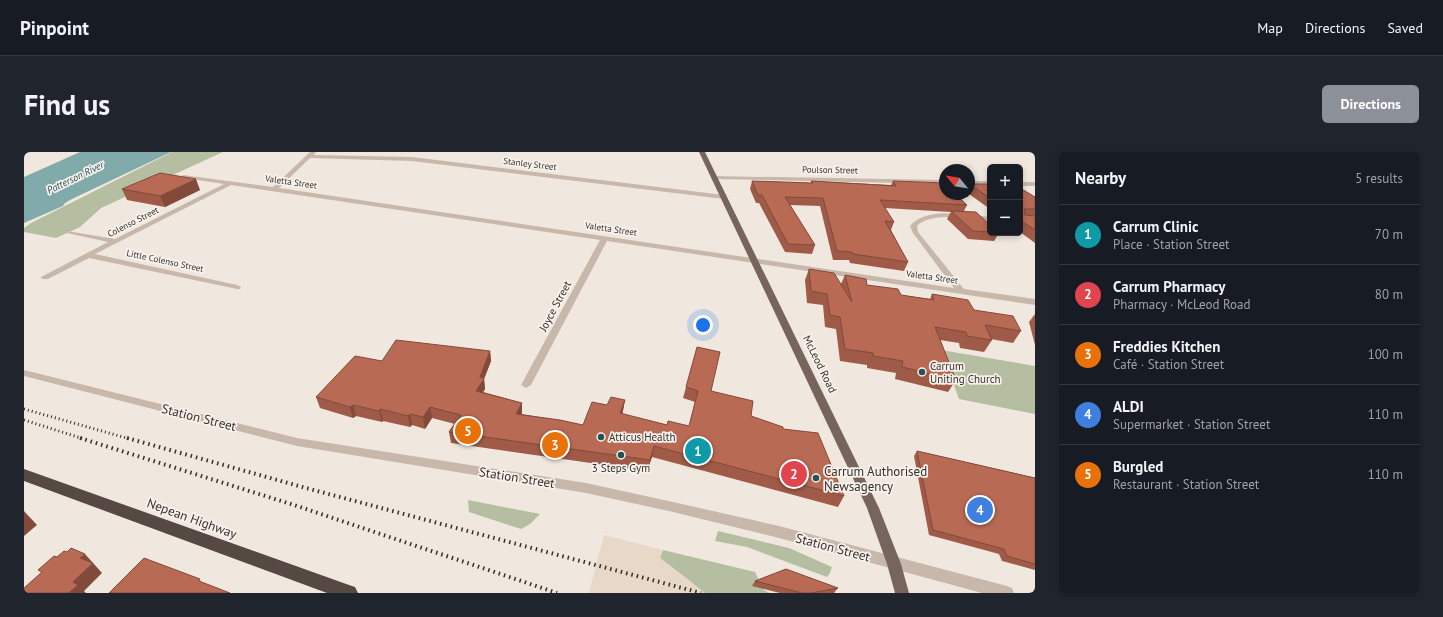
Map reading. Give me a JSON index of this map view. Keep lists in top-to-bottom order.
{
  "streets": {
    "highway": ["Nepean Highway"],
    "main road": ["McLeod Road"],
    "street": [
      "Stanley Street",
      "Poulson Street",
      "Valetta Street",
      "Colenso Street",
      "Little Colenso Street",
      "Joyce Street",
      "Station Street"
    ]
  },
  "crossings": [
    ["Stanley Street", "McLeod Road"],
    ["Poulson Street", "McLeod Road"],
    ["Valetta Street", "Colenso Street"],
    ["Valetta Street", "Joyce Street"],
    ["Valetta Street", "McLeod Road"],
    ["Colenso Street", "Little Colenso Street"],
    ["McLeod Road", "Station Street"]
  ],
  "water": ["Patterson River"],
  "places": [
    "Carrum Uniting Church",
    "Atticus Health",
    "3 Steps Gym",
    "Carrum Authorised Newsagency"
  ],
  "north": "top left",
  "page": {
    "header": "Pinpoint",
    "nav": ["Map", "Directions", "Saved"],
    "buttons": "Directions",
    "title": "Find us",
    "heading": ["Nearby", "5 results"],
    "map_buttons": ["+", "−"],
    "list": [
      {
        "mark": "1",
        "name": "Carrum Clinic",
        "note": "Place · Station Street",
        "value": "70 m"
      },
      {
        "mark": "2",
        "name": "Carrum Pharmacy",
        "note": "Pharmacy · McLeod Road",
        "value": "80 m"
      },
      {
        "mark": "3",
        "name": "Freddies Kitchen",
        "note": "Café · Station Street",
        "value": "100 m"
      },
      {
        "mark": "4",
        "name": "ALDI",
        "note": "Supermarket · Station Street",
        "value": "110 m"
      },
      {
        "mark": "5",
        "name": "Burgled",
        "note": "Restaurant · Station Street",
        "value": "110 m"
      }
    ],
    "pins": [
      "5",
      "3",
      "1",
      "2",
      "4"
    ]
  }
}
